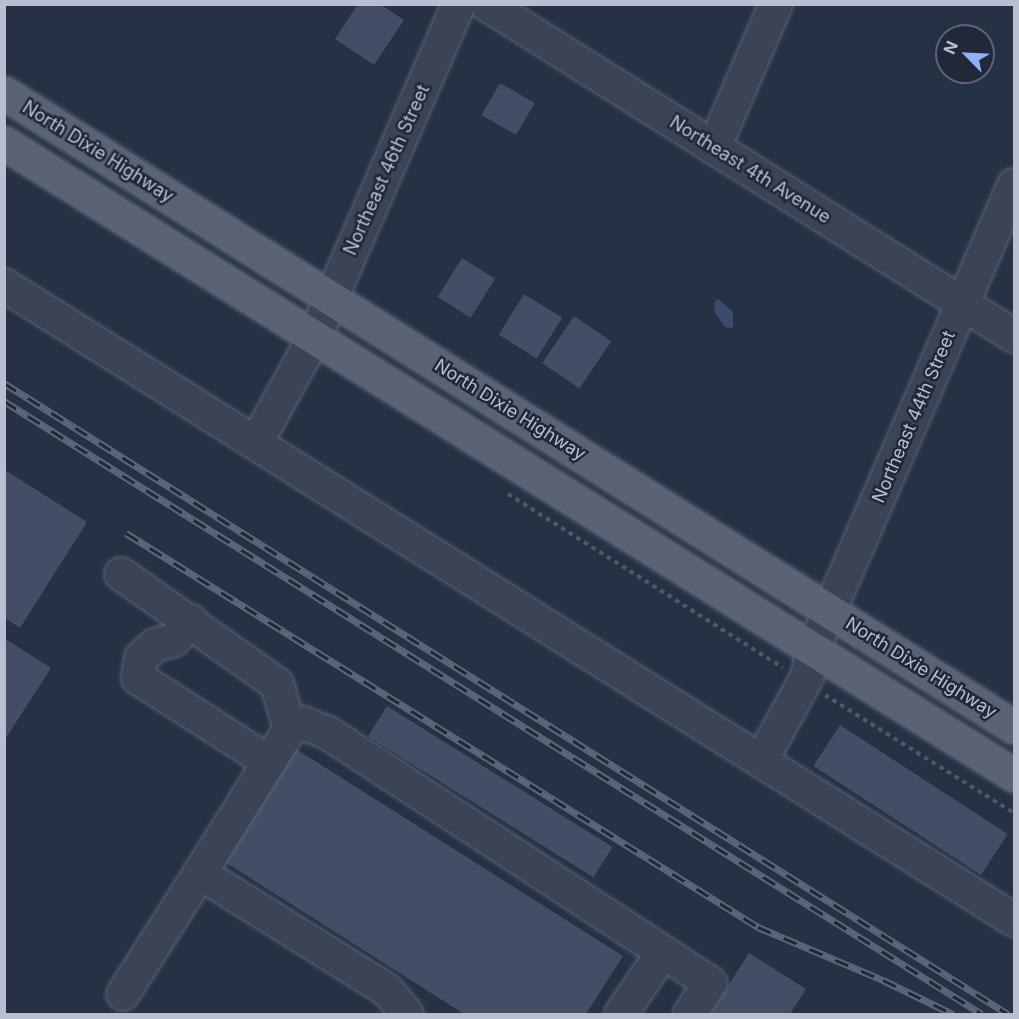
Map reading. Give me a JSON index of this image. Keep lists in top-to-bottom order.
{
  "streets": {
    "main road": ["North Dixie Highway"],
    "street": ["Northeast 46th Street", "Northeast 4th Avenue", "Northeast 44th Street"]
  },
  "crossings": [
    ["North Dixie Highway", "Northeast 46th Street"],
    ["North Dixie Highway", "Northeast 44th Street"],
    ["Northeast 4th Avenue", "Northeast 44th Street"]
  ],
  "north": "top left"
}
